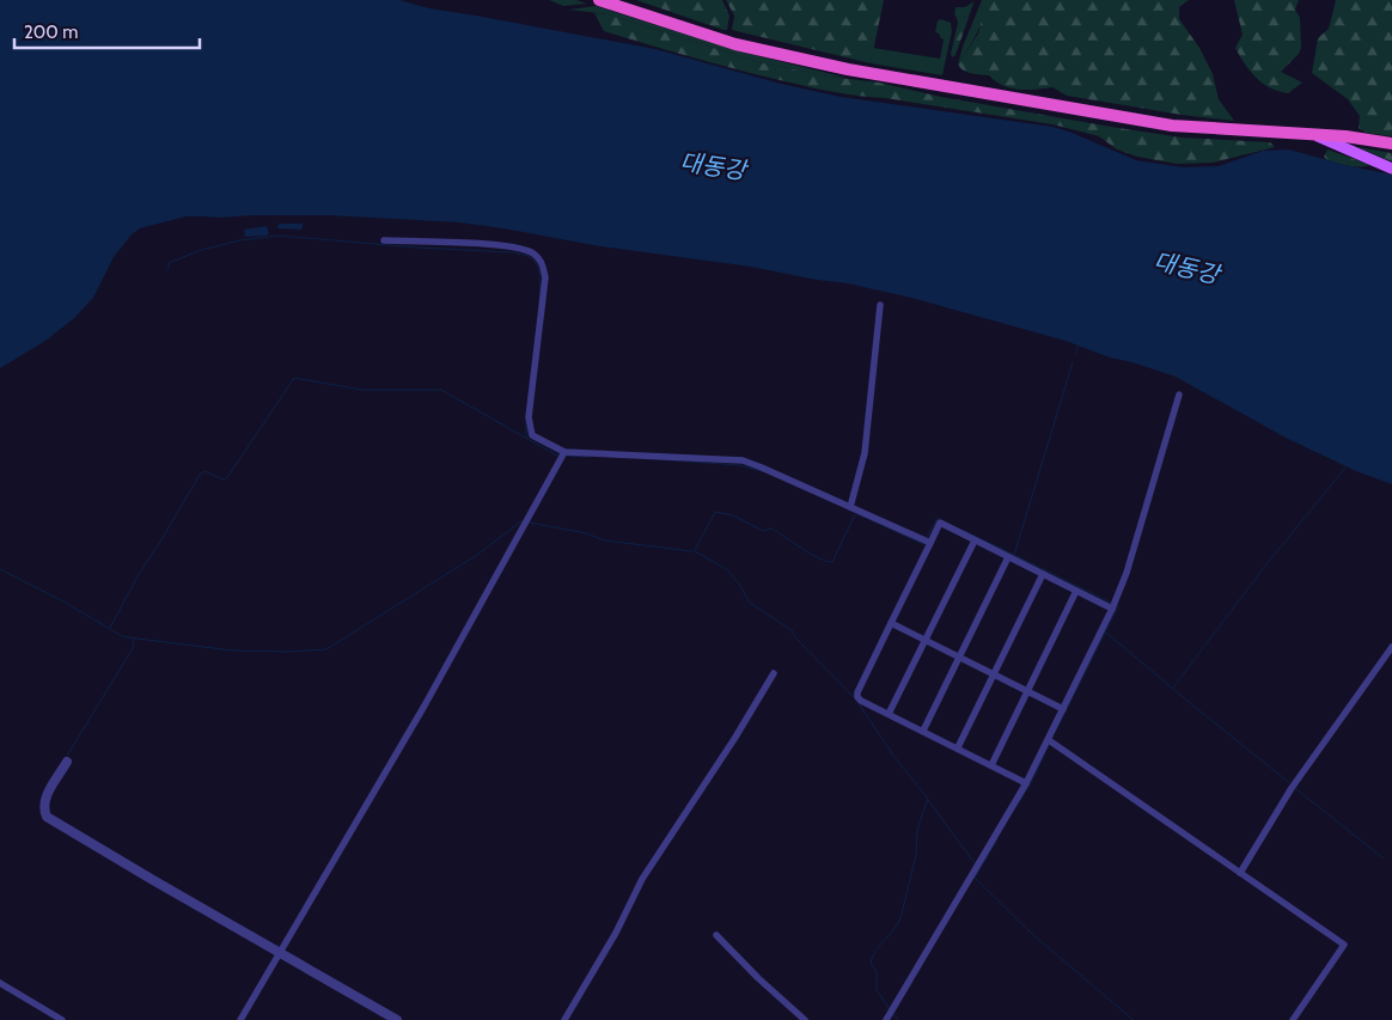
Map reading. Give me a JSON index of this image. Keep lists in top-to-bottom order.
{
  "water": ["대동강"],
  "scale_bar": "200 m"
}
